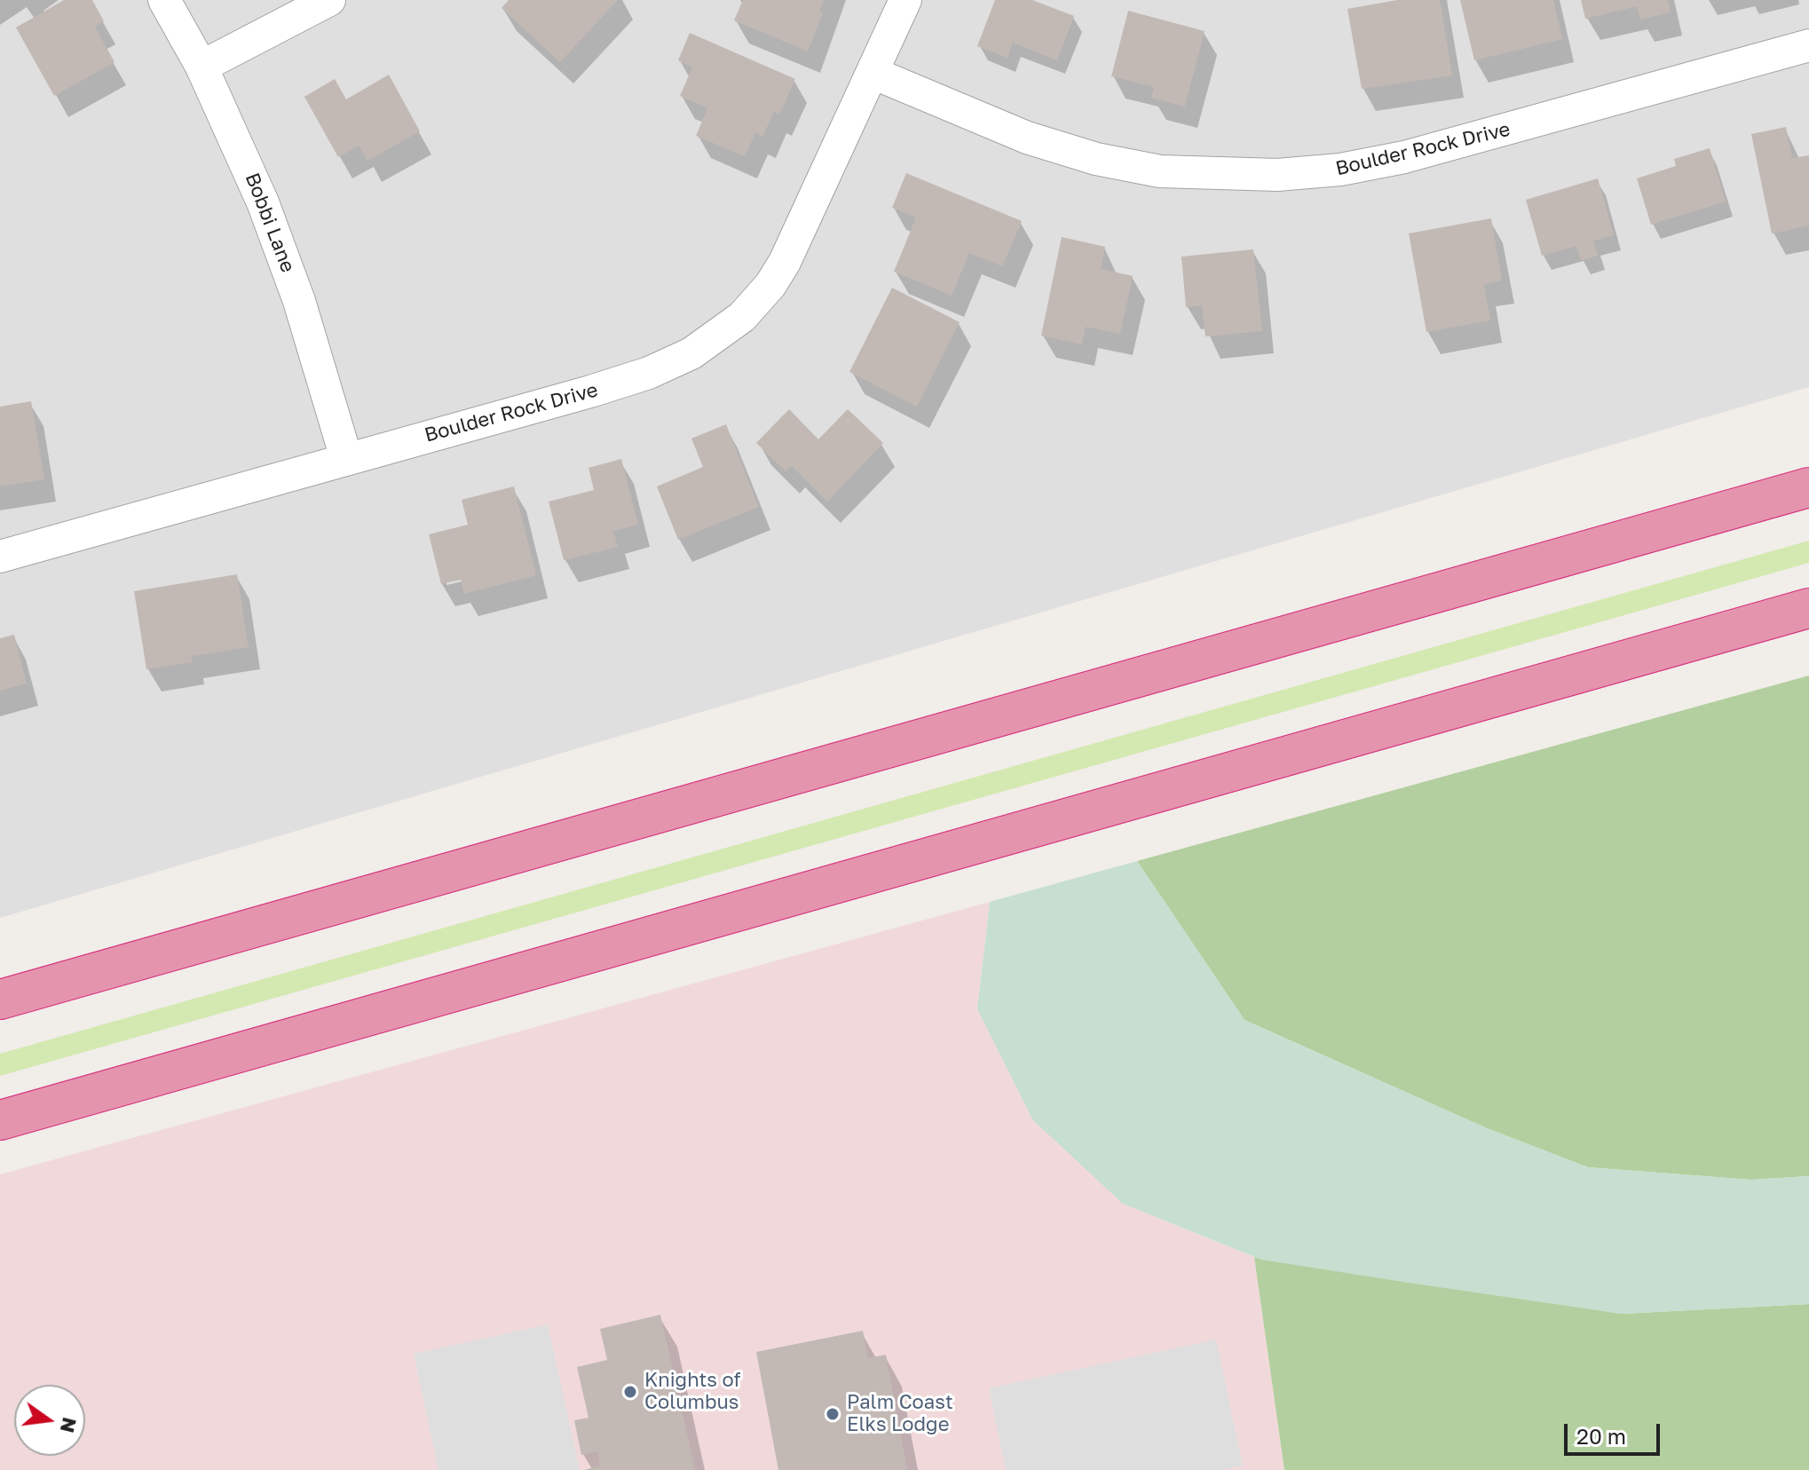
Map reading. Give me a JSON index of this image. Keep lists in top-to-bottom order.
{
  "streets": {
    "street": ["Boulder Rock Drive", "Bobbi Lane"]
  },
  "crossings": [
    ["Boulder Rock Drive", "Bobbi Lane"]
  ],
  "places": ["Knights of Columbus", "Palm Coast Elks Lodge"],
  "scale_bar": "20 m",
  "north": "right"
}
